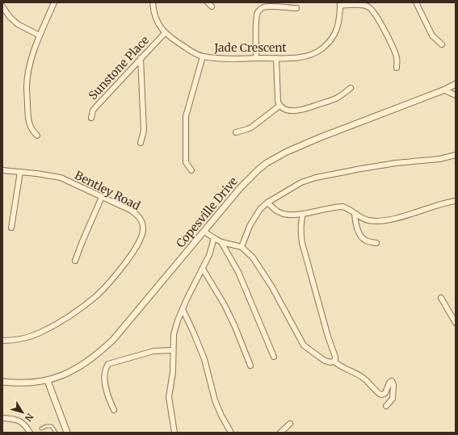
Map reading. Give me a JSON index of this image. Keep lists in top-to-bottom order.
{
  "streets": {
    "street": [
      "Jade Crescent",
      "Sunstone Place",
      "Bentley Road",
      "Copesville Drive"
    ]
  },
  "crossings": [
    ["Jade Crescent", "Sunstone Place"]
  ],
  "north": "bottom right"
}
